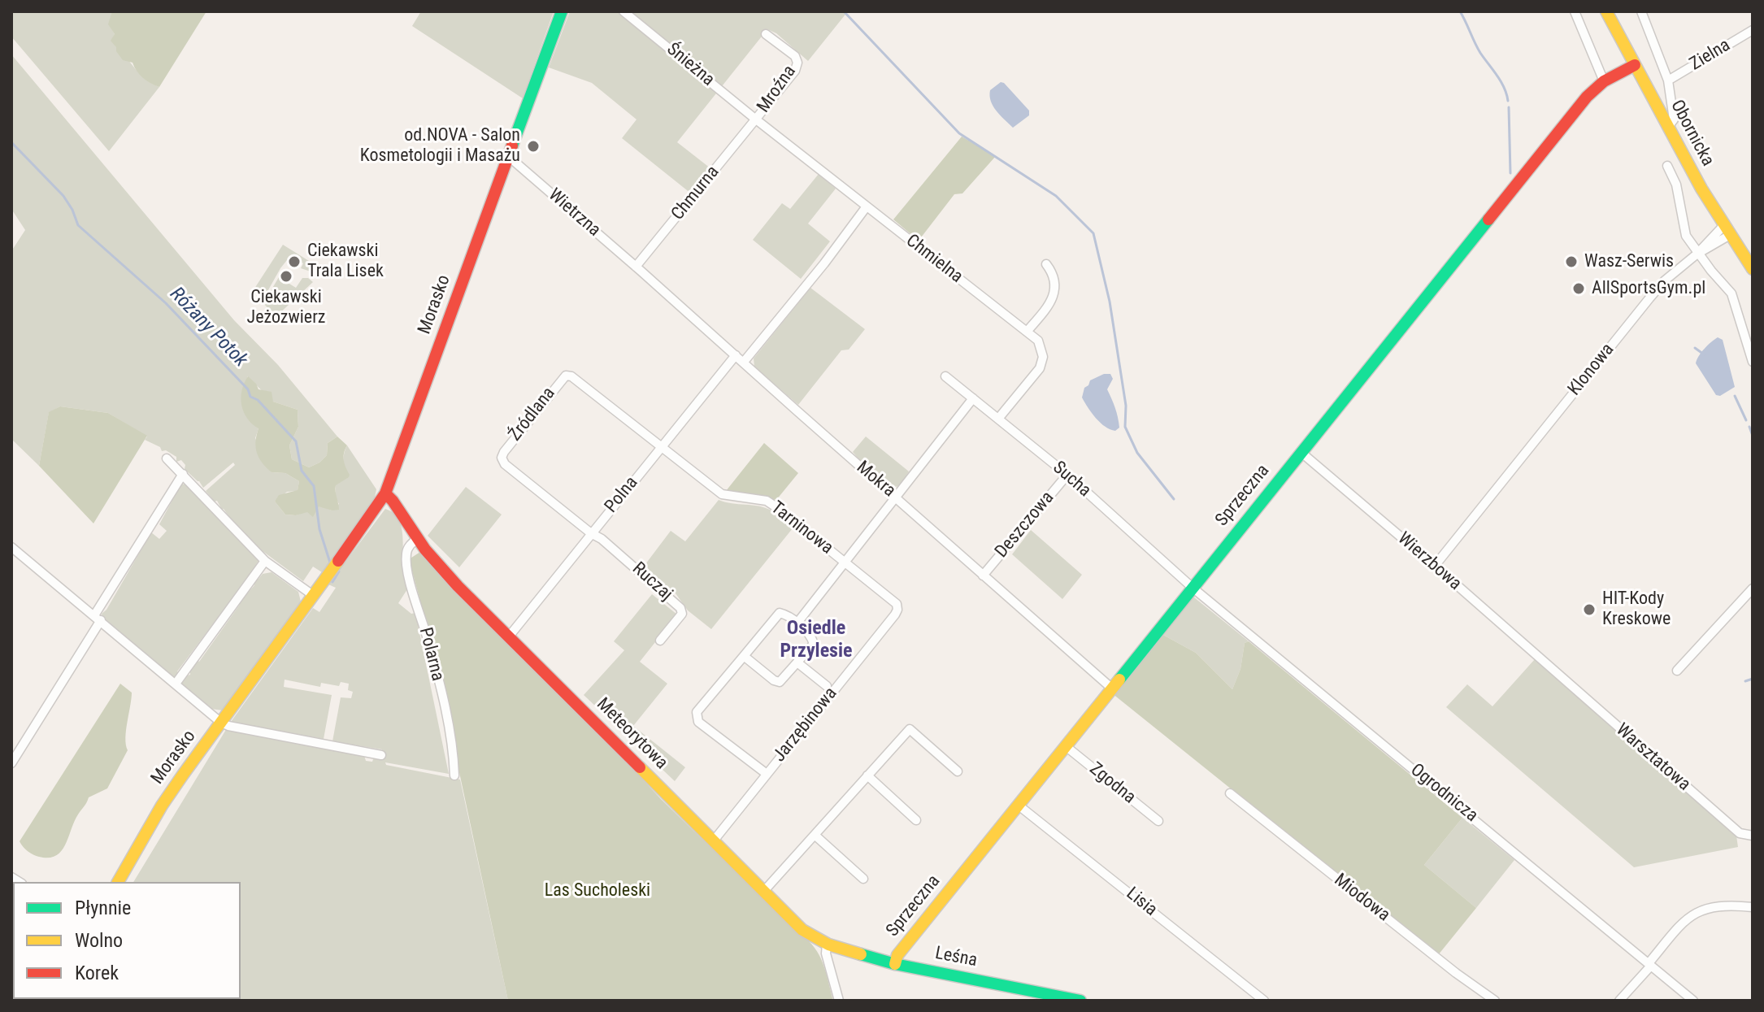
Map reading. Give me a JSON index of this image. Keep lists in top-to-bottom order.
{
  "streets": {
    "street": [
      "Zielna",
      "Śnieżna",
      "Mroźna",
      "Obornicka",
      "Chmurna",
      "Wietrzna",
      "Chmielna",
      "Morasko",
      "Klonowa",
      "Źródlana",
      "Mokra",
      "Sucha",
      "Polna",
      "Sprzeczna",
      "Deszczowa",
      "Tarninowa",
      "Wierzbowa",
      "Ruczaj",
      "Polarna",
      "Jarzębinowa",
      "Meteorytowa",
      "Warsztatowa",
      "Zgodna",
      "Ogrodnicza",
      "Miodowa",
      "Lisia",
      "Leśna"
    ]
  },
  "crossings": [
    ["Śnieżna", "Mroźna"],
    ["Śnieżna", "Chmurna"],
    ["Śnieżna", "Chmielna"],
    ["Mroźna", "Chmurna"],
    ["Mroźna", "Chmielna"],
    ["Obornicka", "Klonowa"],
    ["Obornicka", "Sprzeczna"],
    ["Chmurna", "Wietrzna"],
    ["Chmurna", "Chmielna"],
    ["Chmurna", "Mokra"],
    ["Wietrzna", "Morasko"],
    ["Wietrzna", "Mokra"],
    ["Chmielna", "Sucha"],
    ["Morasko", "Meteorytowa"],
    ["Klonowa", "Wierzbowa"],
    ["Źródlana", "Polna"],
    ["Źródlana", "Tarninowa"],
    ["Źródlana", "Ruczaj"],
    ["Mokra", "Polna"],
    ["Mokra", "Sprzeczna"],
    ["Mokra", "Deszczowa"],
    ["Sucha", "Sprzeczna"],
    ["Sucha", "Deszczowa"],
    ["Sucha", "Ogrodnicza"],
    ["Polna", "Tarninowa"],
    ["Polna", "Ruczaj"],
    ["Polna", "Meteorytowa"],
    ["Sprzeczna", "Wierzbowa"],
    ["Sprzeczna", "Zgodna"],
    ["Sprzeczna", "Ogrodnicza"],
    ["Sprzeczna", "Lisia"],
    ["Sprzeczna", "Leśna"],
    ["Tarninowa", "Jarzębinowa"],
    ["Wierzbowa", "Warsztatowa"],
    ["Polarna", "Meteorytowa"],
    ["Jarzębinowa", "Meteorytowa"],
    ["Meteorytowa", "Leśna"]
  ],
  "districts": ["Osiedle Przylesie"],
  "water": ["Różany Potok"],
  "parks": ["Las Sucholeski"],
  "places": [
    "od.NOVA - Salon Kosmetologii i Masażu",
    "Ciekawski Trala Lisek",
    "Wasz-Serwis",
    "Ciekawski Jeżozwierz",
    "AllSportsGym.pl",
    "HIT-Kody Kreskowe"
  ],
  "legend": ["Płynnie", "Wolno", "Korek"]
}
